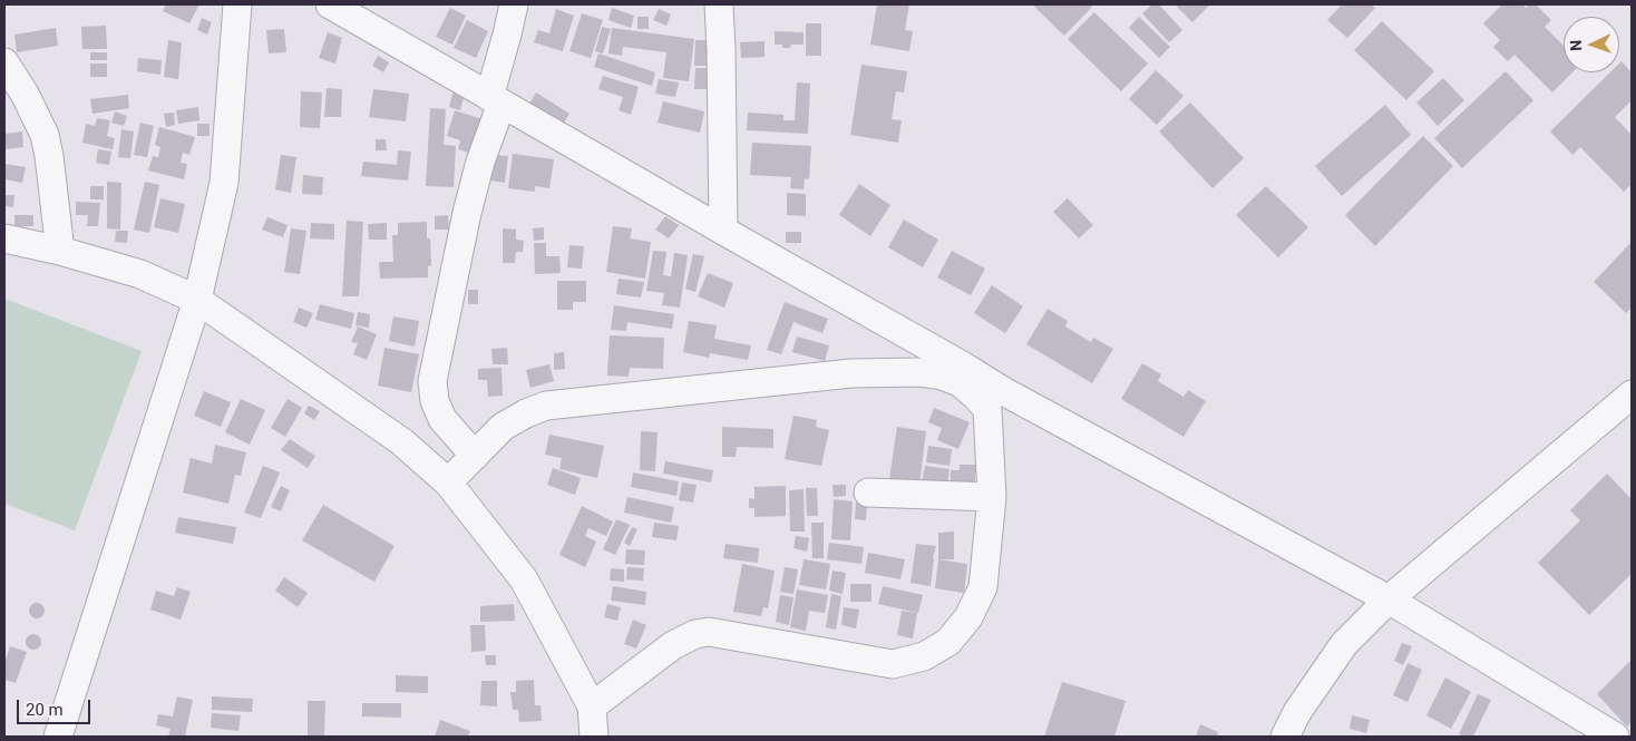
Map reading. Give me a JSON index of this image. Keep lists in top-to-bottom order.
{
  "scale_bar": "20 m",
  "north": "left"
}
